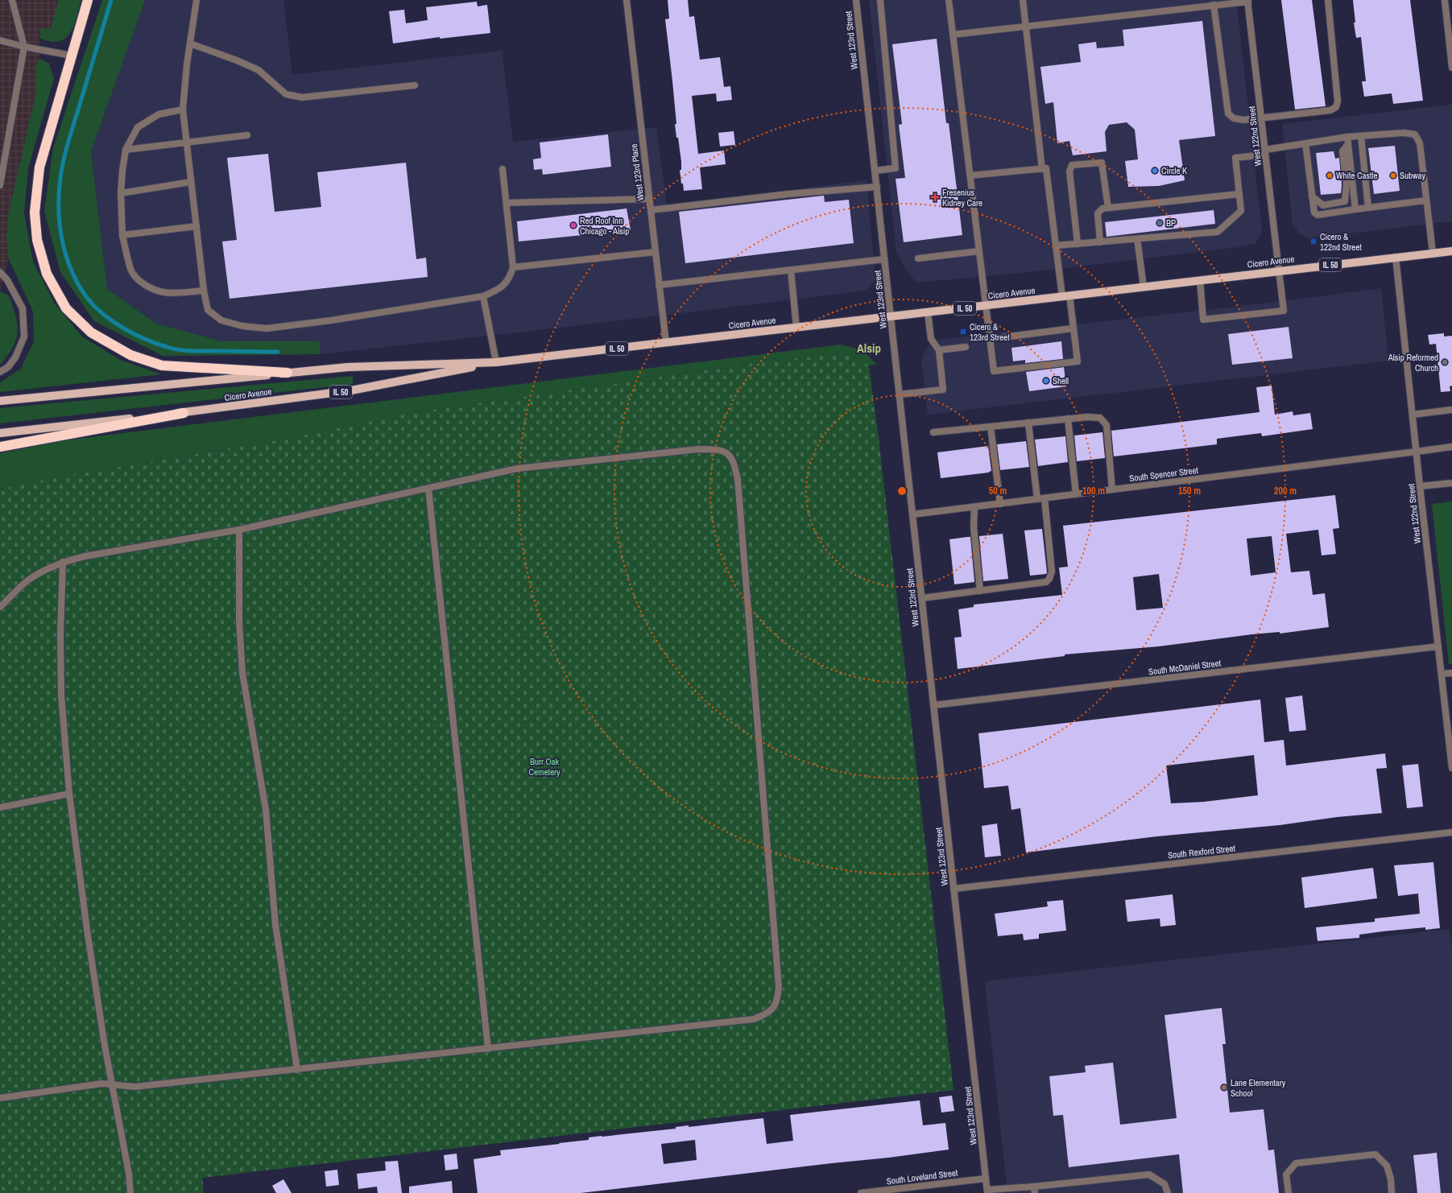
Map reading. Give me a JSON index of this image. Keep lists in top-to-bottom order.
{
  "streets": {
    "main road": ["Cicero Avenue", "IL 50"],
    "street": [
      "West 123rd Street",
      "West 122nd Street",
      "West 123rd Place",
      "South Spencer Street",
      "South McDaniel Street",
      "South Rexford Street",
      "South Loveland Street"
    ]
  },
  "crossings": [
    ["West 123rd Street", "Cicero Avenue"],
    ["West 123rd Street", "South Spencer Street"],
    ["West 123rd Street", "South McDaniel Street"],
    ["West 123rd Street", "South Rexford Street"],
    ["West 123rd Street", "South Loveland Street"],
    ["West 122nd Street", "Cicero Avenue"],
    ["West 122nd Street", "South Spencer Street"],
    ["West 122nd Street", "South McDaniel Street"],
    ["West 123rd Place", "Cicero Avenue"]
  ],
  "districts": ["Alsip"],
  "parks": ["Burr Oak Cemetery"],
  "places": {
    "other": [
      "Circle K",
      "White Castle",
      "Subway",
      "BP",
      "Red Roof Inn Chicago - Alsip",
      "Alsip Reformed Church",
      "Shell",
      "Lane Elementary School"
    ],
    "health": ["Fresenius Kidney Care"],
    "transit": ["Cicero & 122nd Street", "Cicero & 123rd Street"]
  },
  "rings": [
    "50 m",
    "100 m",
    "150 m",
    "200 m"
  ]
}
